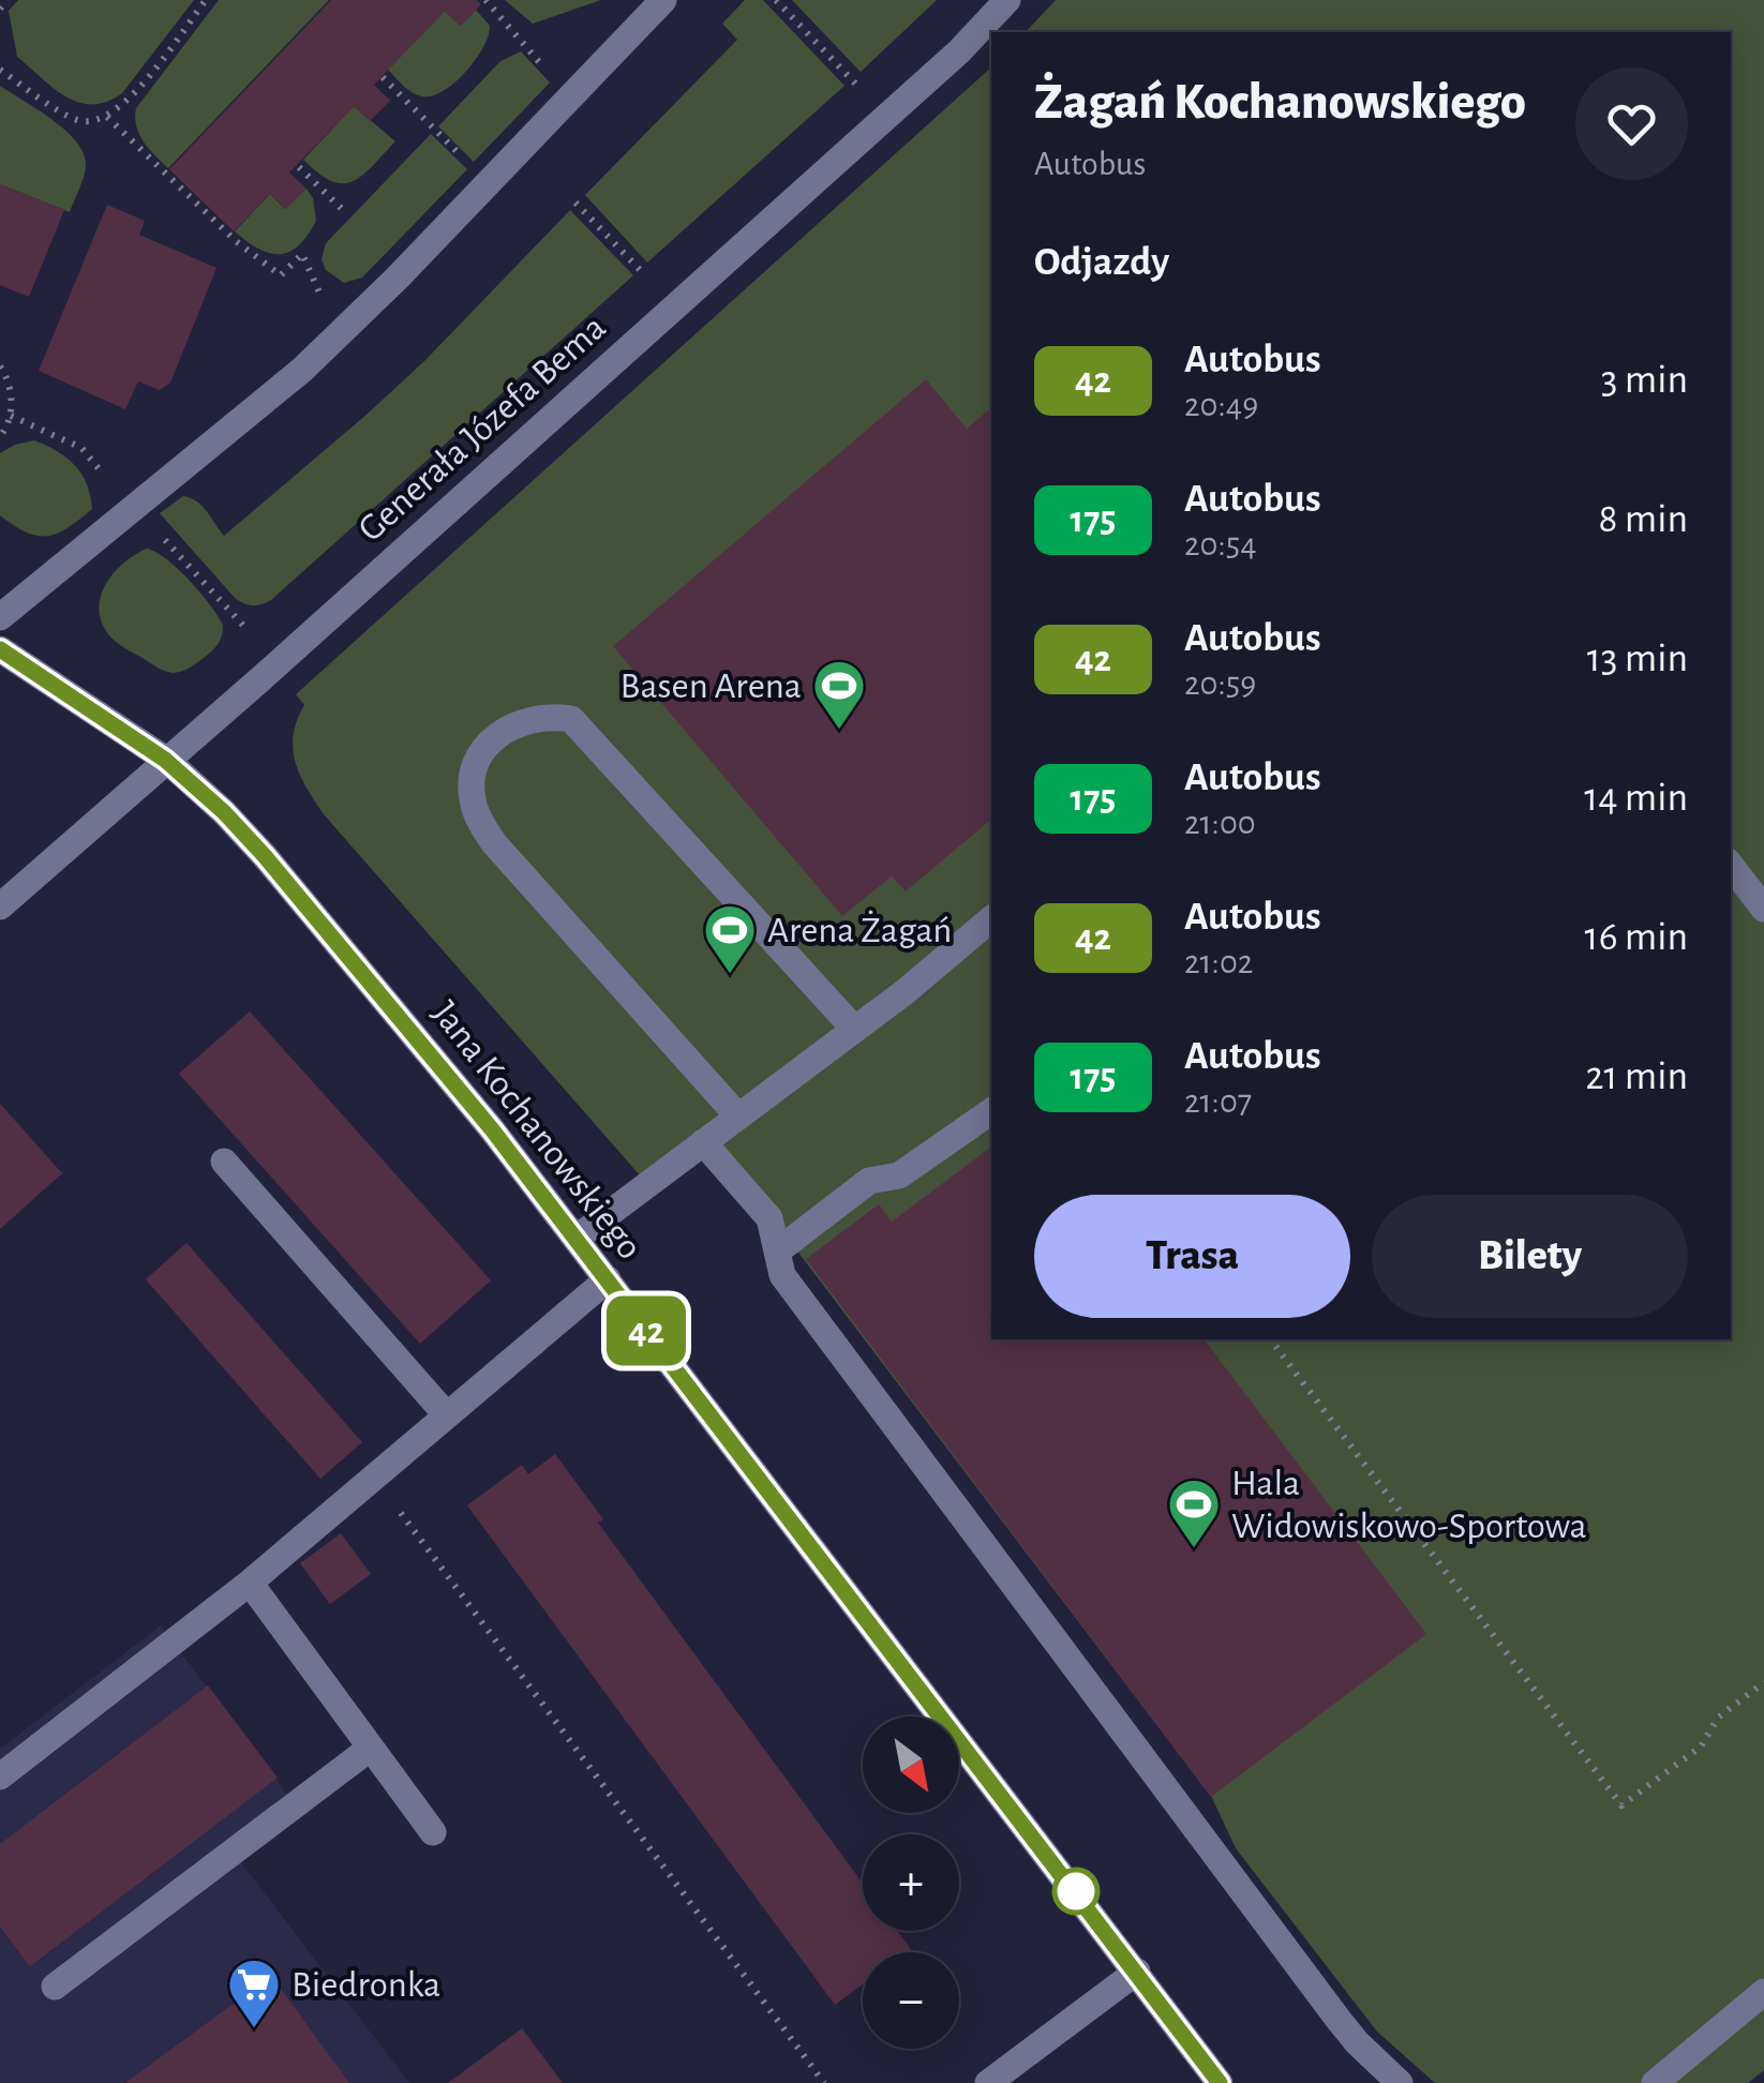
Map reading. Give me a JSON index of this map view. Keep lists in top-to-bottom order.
{
  "streets": {
    "street": ["Generała Józefa Bema", "Jana Kochanowskiego"]
  },
  "crossings": [
    ["Generała Józefa Bema", "Jana Kochanowskiego"]
  ],
  "places": {
    "sports": ["Basen Arena", "Arena Żagań", "Hala Widowiskowo-Sportowa"],
    "supermarket": ["Biedronka"]
  },
  "lines": ["bus line 42"],
  "north": "bottom right",
  "page": {
    "on_map": "42",
    "heading": [
      ["Żagań Kochanowskiego", "Autobus"],
      "Odjazdy"
    ],
    "list": [
      {
        "mark": "42",
        "name": "Autobus",
        "note": "20:49",
        "value": "3 min"
      },
      {
        "mark": "175",
        "name": "Autobus",
        "note": "20:54",
        "value": "8 min"
      },
      {
        "mark": "42",
        "name": "Autobus",
        "note": "20:59",
        "value": "13 min"
      },
      {
        "mark": "175",
        "name": "Autobus",
        "note": "21:00",
        "value": "14 min"
      },
      {
        "mark": "42",
        "name": "Autobus",
        "note": "21:02",
        "value": "16 min"
      },
      {
        "mark": "175",
        "name": "Autobus",
        "note": "21:07",
        "value": "21 min"
      }
    ],
    "buttons": ["Trasa", "Bilety"],
    "map_buttons": ["+", "−"]
  }
}
